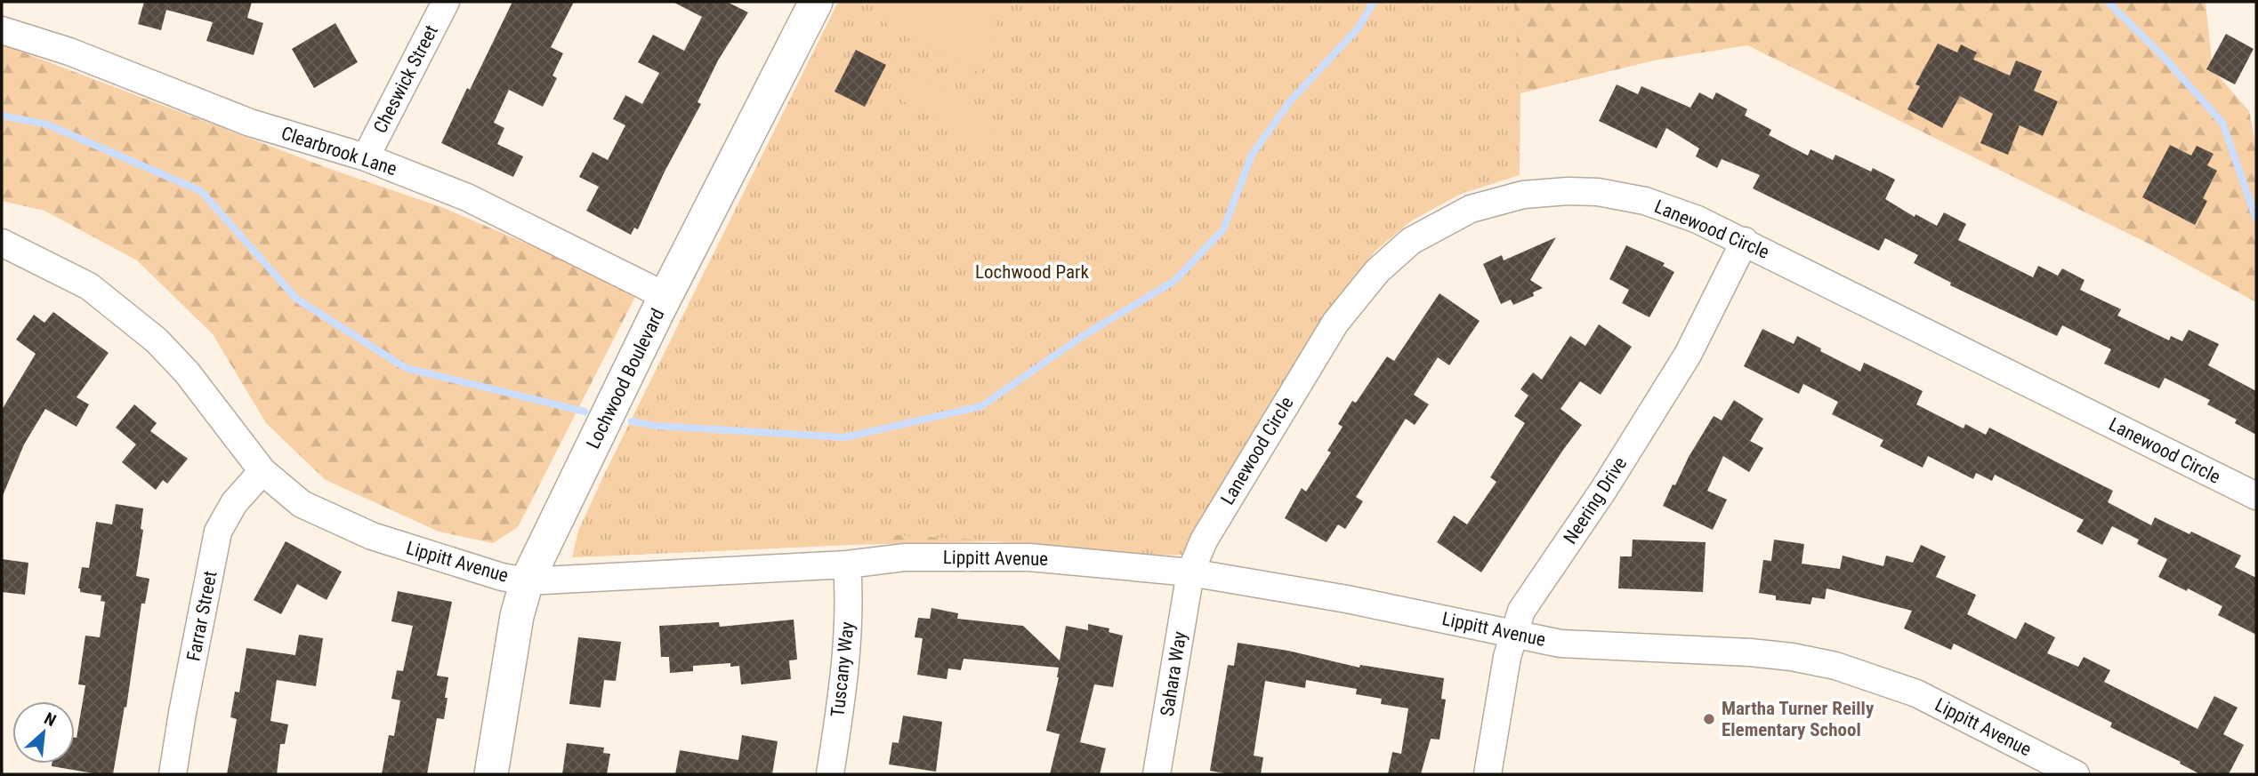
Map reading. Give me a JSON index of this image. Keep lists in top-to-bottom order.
{
  "streets": {
    "street": [
      "Cheswick Street",
      "Clearbrook Lane",
      "Lanewood Circle",
      "Lochwood Boulevard",
      "Neering Drive",
      "Lippitt Avenue",
      "Farrar Street",
      "Tuscany Way",
      "Sahara Way"
    ]
  },
  "crossings": [
    ["Cheswick Street", "Clearbrook Lane"],
    ["Clearbrook Lane", "Lochwood Boulevard"],
    ["Lanewood Circle", "Neering Drive"],
    ["Lanewood Circle", "Lippitt Avenue"],
    ["Lanewood Circle", "Sahara Way"],
    ["Lochwood Boulevard", "Lippitt Avenue"],
    ["Neering Drive", "Lippitt Avenue"],
    ["Lippitt Avenue", "Farrar Street"],
    ["Lippitt Avenue", "Tuscany Way"],
    ["Lippitt Avenue", "Sahara Way"]
  ],
  "parks": ["Lochwood Park"],
  "places": ["Martha Turner Reilly Elementary School"],
  "north": "top right"
}
